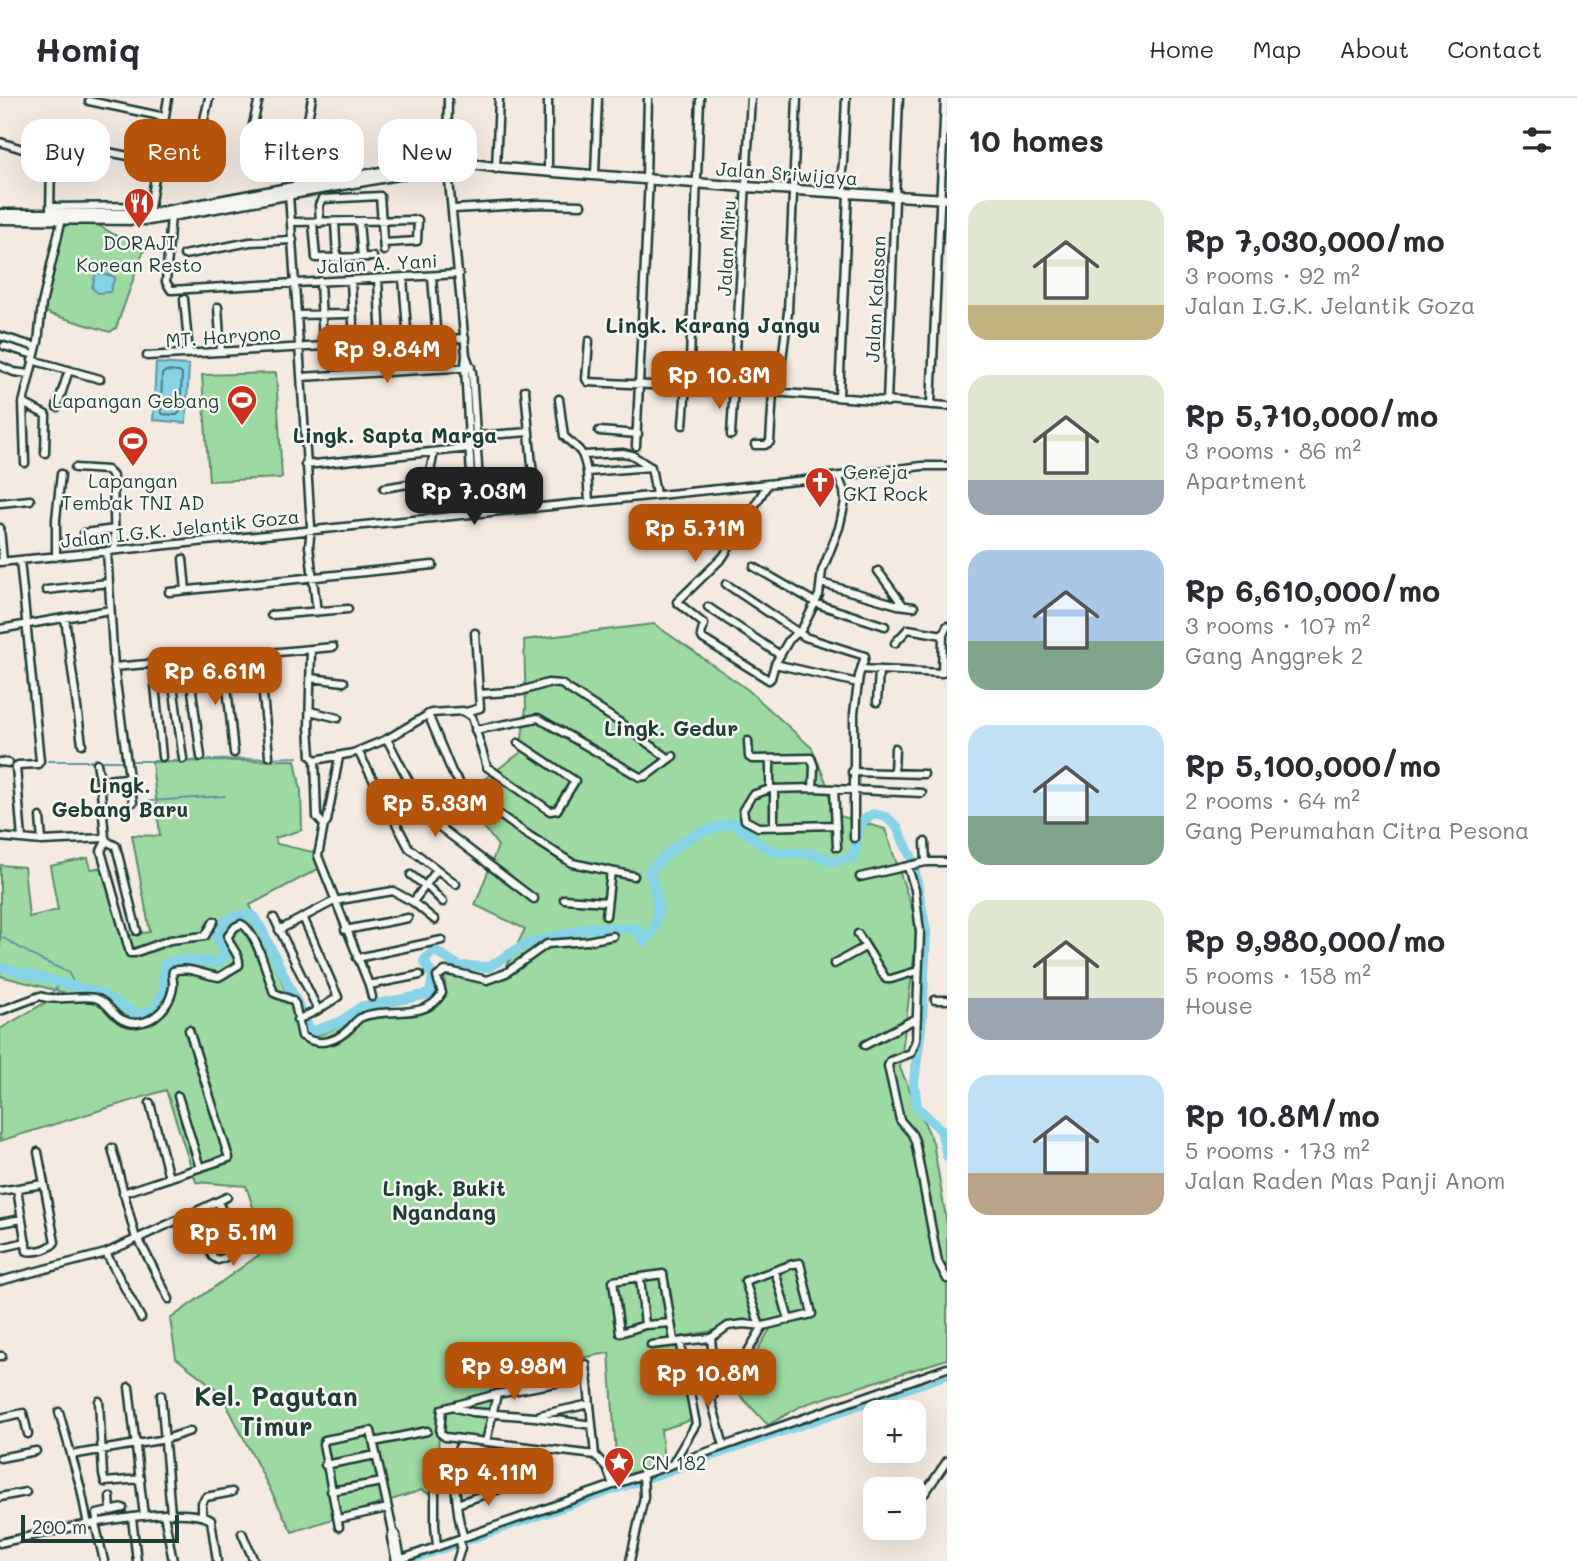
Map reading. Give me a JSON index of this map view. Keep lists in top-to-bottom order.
{
  "streets": {
    "main road": ["Jalan Sriwijaya"],
    "street": [
      "Jalan Miru",
      "Jalan A. Yani",
      "Jalan Kalasan",
      "MT. Haryono",
      "Jalan I.G.K. Jelantik Goza"
    ]
  },
  "crossings": [
    ["Jalan Sriwijaya", "Jalan Miru"],
    ["Jalan Sriwijaya", "Jalan Kalasan"]
  ],
  "districts": [
    "Lingk. Karang Jangu",
    "Lingk. Sapta Marga",
    "Lingk. Gedur",
    "Lingk. Gebang Baru",
    "Lingk. Bukit Ngandang",
    "Kel. Pagutan Timur"
  ],
  "places": {
    "restaurant": ["DORAJI Korean Resto"],
    "sports": ["Lapangan Gebang", "Lapangan Tembak TNI AD"],
    "church": ["Gereja GKI Rock"],
    "place": ["CN 182"]
  },
  "scale_bar": "200 m",
  "page": {
    "header": "Homiq",
    "nav": [
      "Home",
      "Map",
      "About",
      "Contact"
    ],
    "heading": "10 homes",
    "chip": [
      "Buy",
      "Rent",
      "Filters",
      "New"
    ],
    "list": [
      {
        "name": "Rp 7,030,000/mo",
        "note": "3 rooms · 92 m² · Jalan I.G.K. Jelantik Goza"
      },
      {
        "name": "Rp 5,710,000/mo",
        "note": "3 rooms · 86 m² · Apartment"
      },
      {
        "name": "Rp 6,610,000/mo",
        "note": "3 rooms · 107 m² · Gang Anggrek 2"
      },
      {
        "name": "Rp 5,100,000/mo",
        "note": "2 rooms · 64 m² · Gang Perumahan Citra Pesona"
      },
      {
        "name": "Rp 9,980,000/mo",
        "note": "5 rooms · 158 m² · House"
      },
      {
        "name": "Rp 10.8M/mo",
        "note": "5 rooms · 173 m² · Jalan Raden Mas Panji Anom"
      }
    ],
    "price": [
      "Rp 9.84M",
      "Rp 10.3M",
      "Rp 7.03M",
      "Rp 5.71M",
      "Rp 6.61M",
      "Rp 5.33M",
      "Rp 5.1M",
      "Rp 9.98M",
      "Rp 10.8M",
      "Rp 4.11M"
    ],
    "map_buttons": ["+", "−"],
    "scale": "200 m"
  }
}
